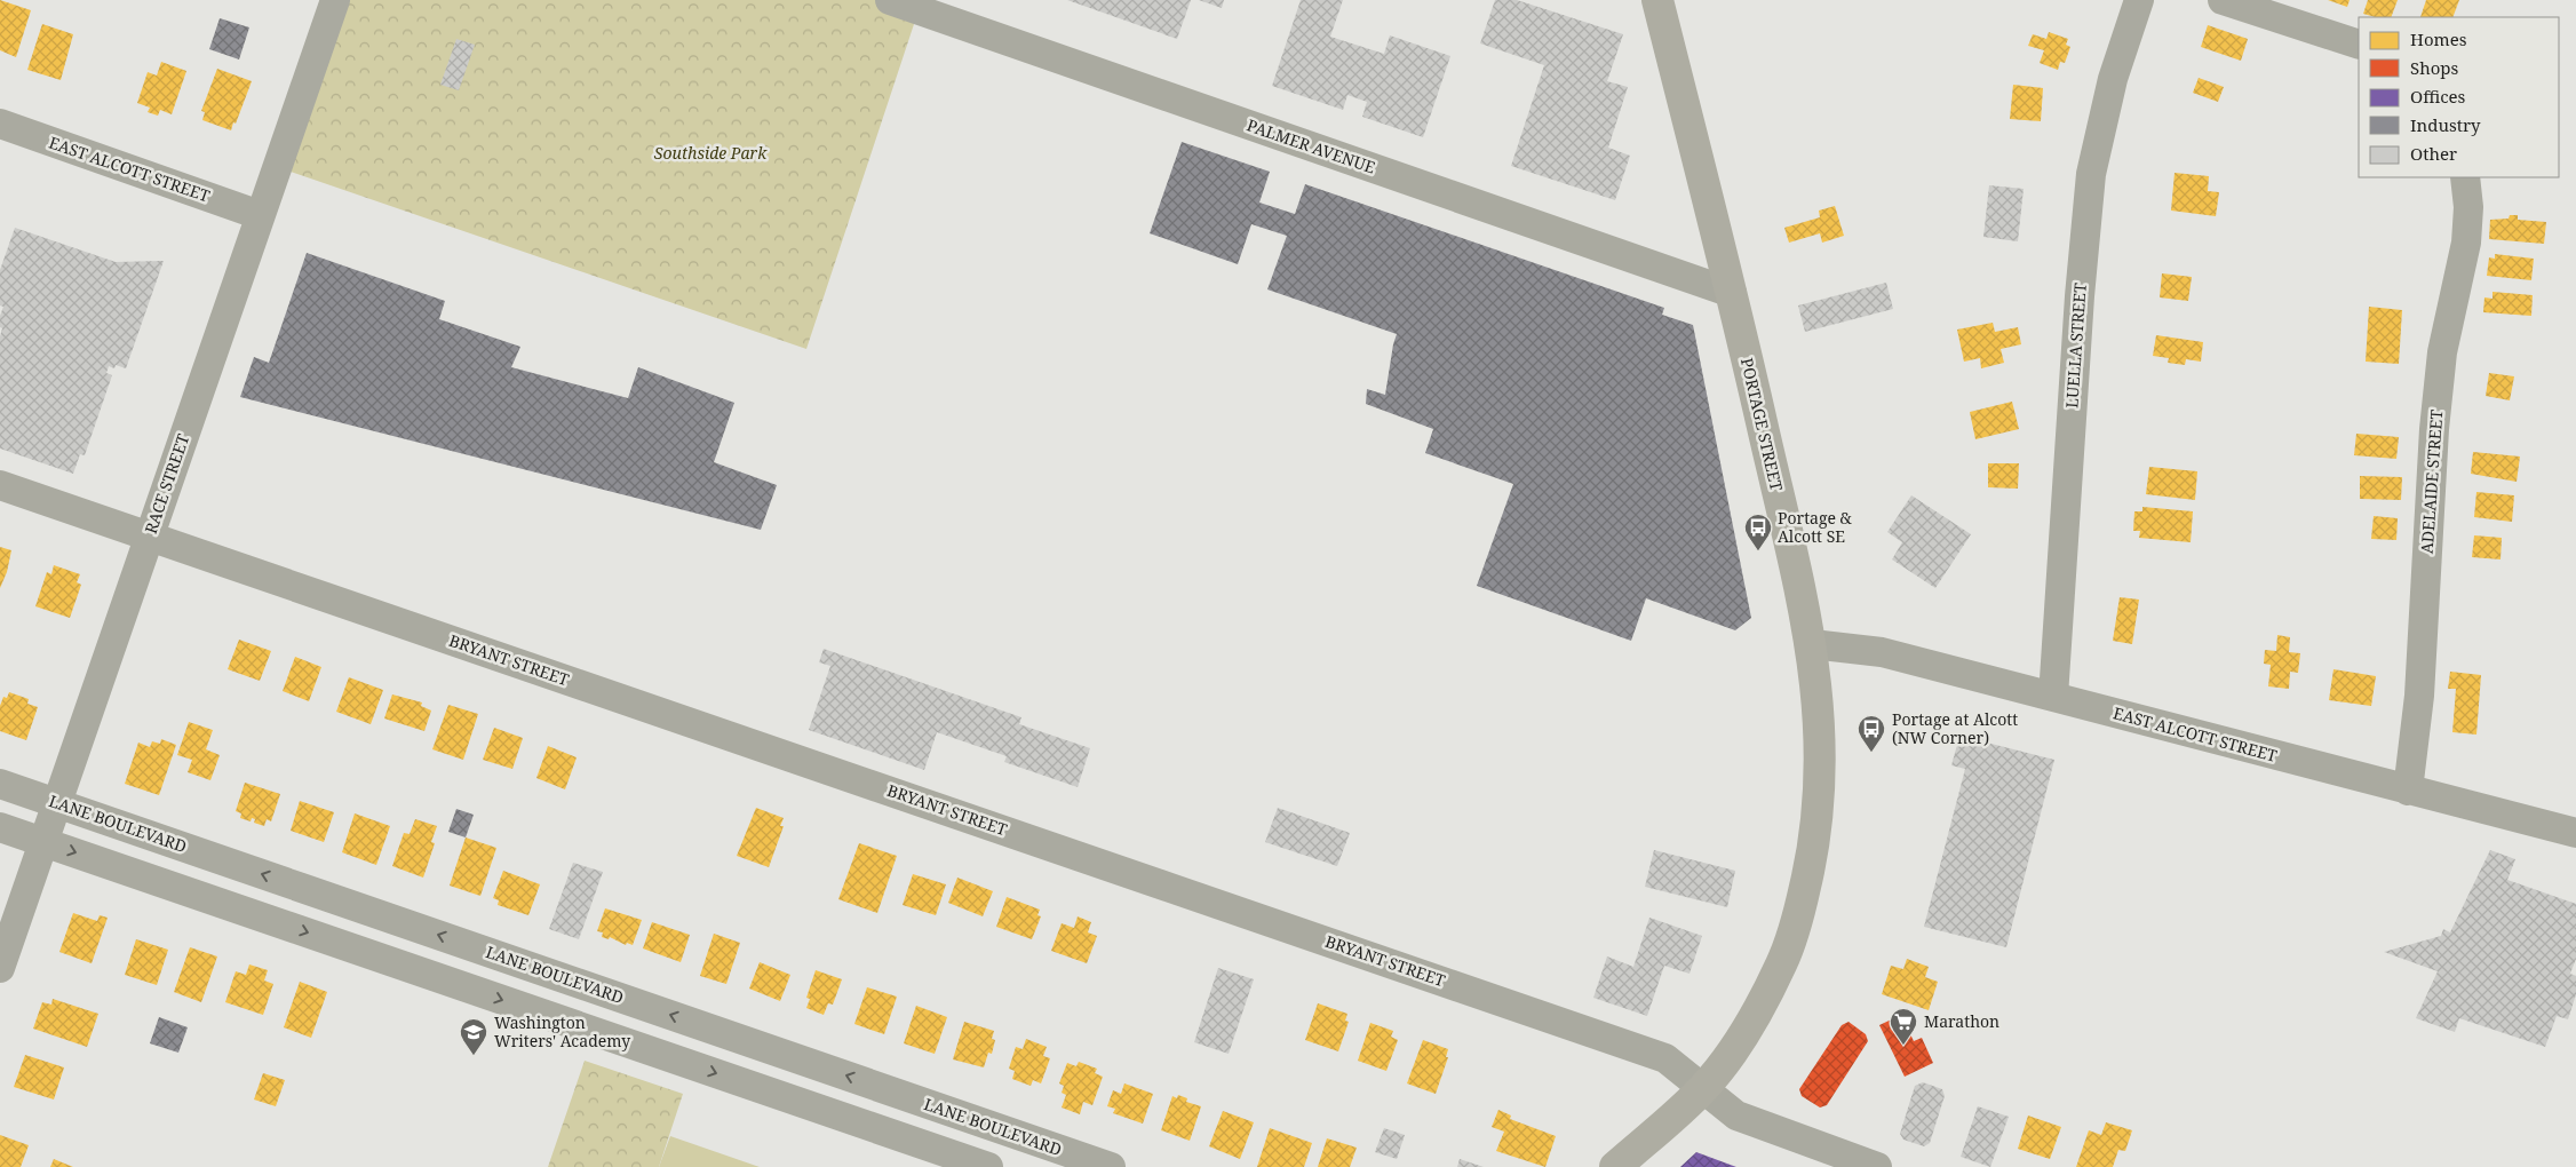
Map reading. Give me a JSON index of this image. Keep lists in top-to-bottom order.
{
  "streets": {
    "main road": ["PORTAGE STREET"],
    "street": [
      "PALMER AVENUE",
      "EAST ALCOTT STREET",
      "LUELLA STREET",
      "ADELAIDE STREET",
      "RACE STREET",
      "BRYANT STREET",
      "LANE BOULEVARD"
    ]
  },
  "crossings": [
    ["PALMER AVENUE", "PORTAGE STREET"],
    ["EAST ALCOTT STREET", "LUELLA STREET"],
    ["EAST ALCOTT STREET", "PORTAGE STREET"],
    ["EAST ALCOTT STREET", "ADELAIDE STREET"],
    ["EAST ALCOTT STREET", "RACE STREET"],
    ["PORTAGE STREET", "BRYANT STREET"],
    ["RACE STREET", "BRYANT STREET"],
    ["RACE STREET", "LANE BOULEVARD"]
  ],
  "parks": ["Southside Park"],
  "places": {
    "bus stop": ["Portage & Alcott SE", "Portage at Alcott (NW Corner)"],
    "supermarket": ["Marathon"],
    "school or university": ["Washington Writers' Academy"]
  },
  "legend": [
    "Homes",
    "Shops",
    "Offices",
    "Industry",
    "Other"
  ]
}
